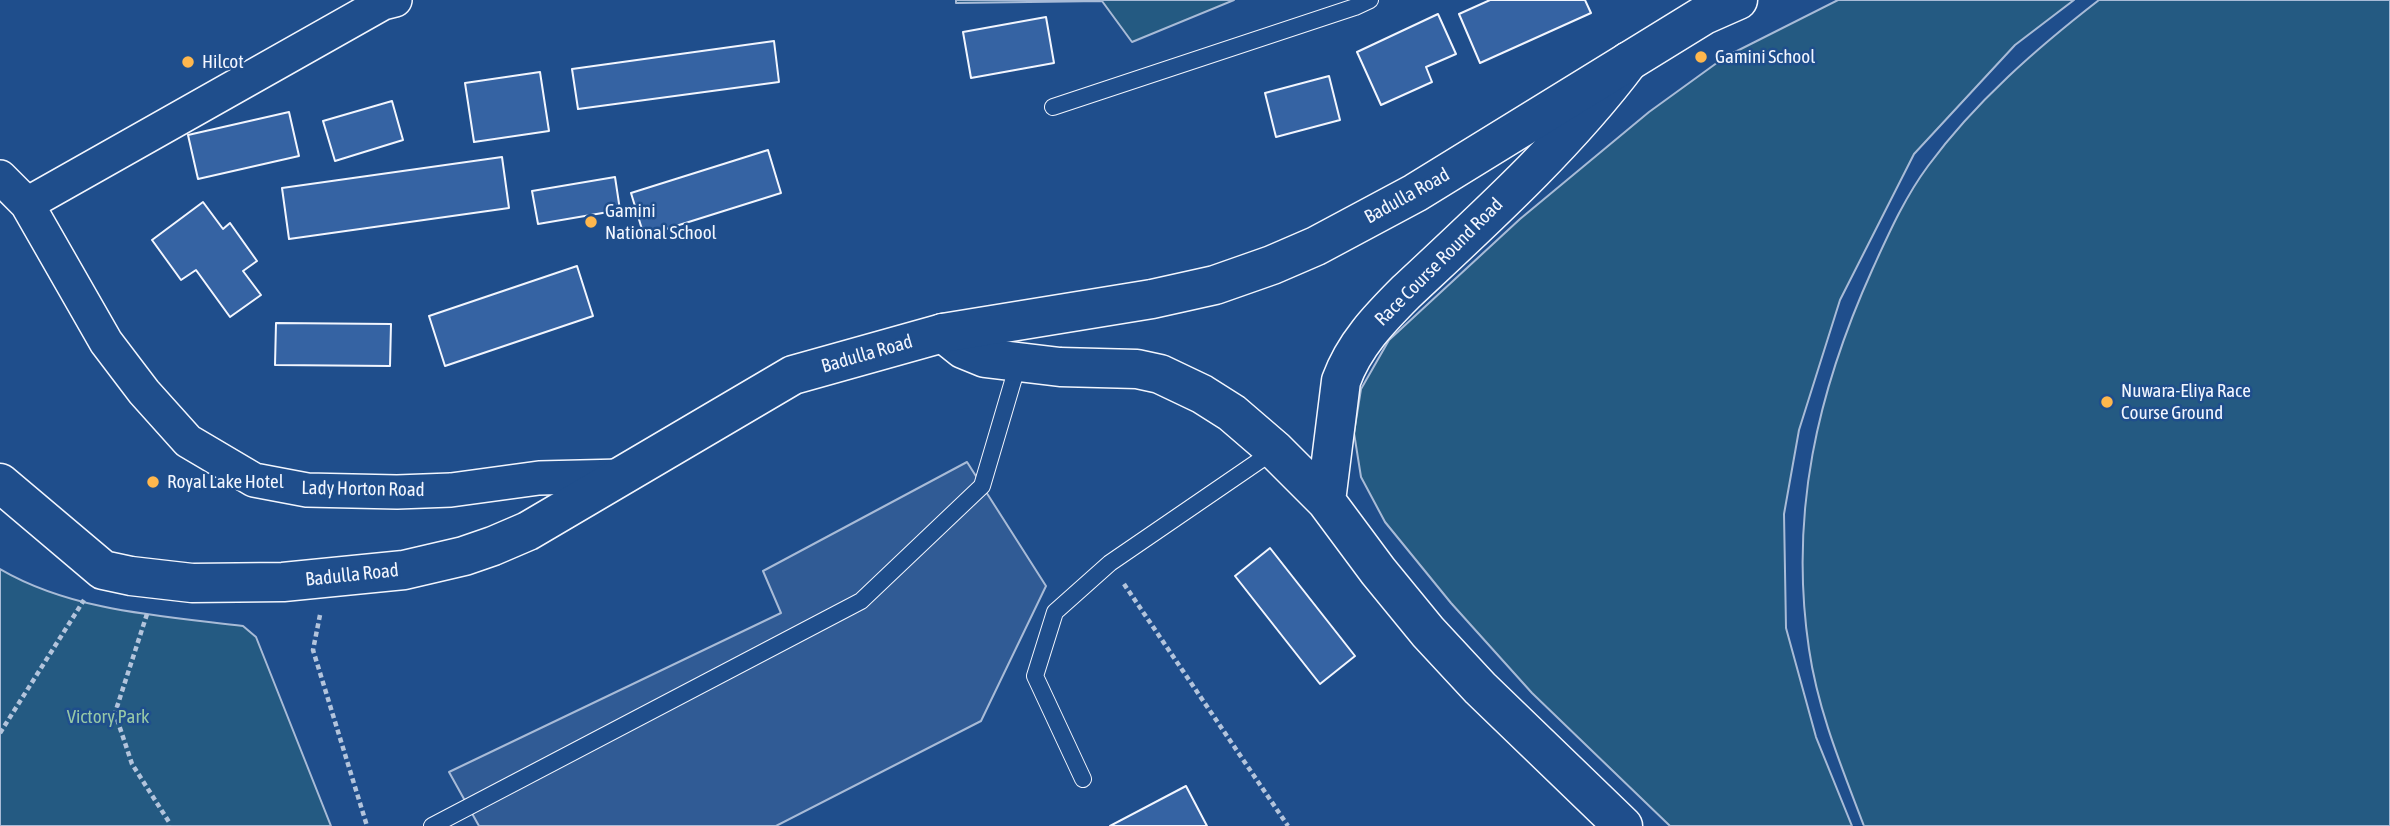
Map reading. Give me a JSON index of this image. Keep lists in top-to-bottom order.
{
  "streets": {
    "main road": ["Badulla Road", "Race Course Round Road"],
    "street": ["Lady Horton Road"]
  },
  "crossings": [
    ["Badulla Road", "Race Course Round Road"],
    ["Badulla Road", "Lady Horton Road"]
  ],
  "parks": ["Victory Park"],
  "places": [
    "Gamini School",
    "Hilcot",
    "Gamini National School",
    "Nuwara-Eliya Race Course Ground",
    "Royal Lake Hotel"
  ]
}
